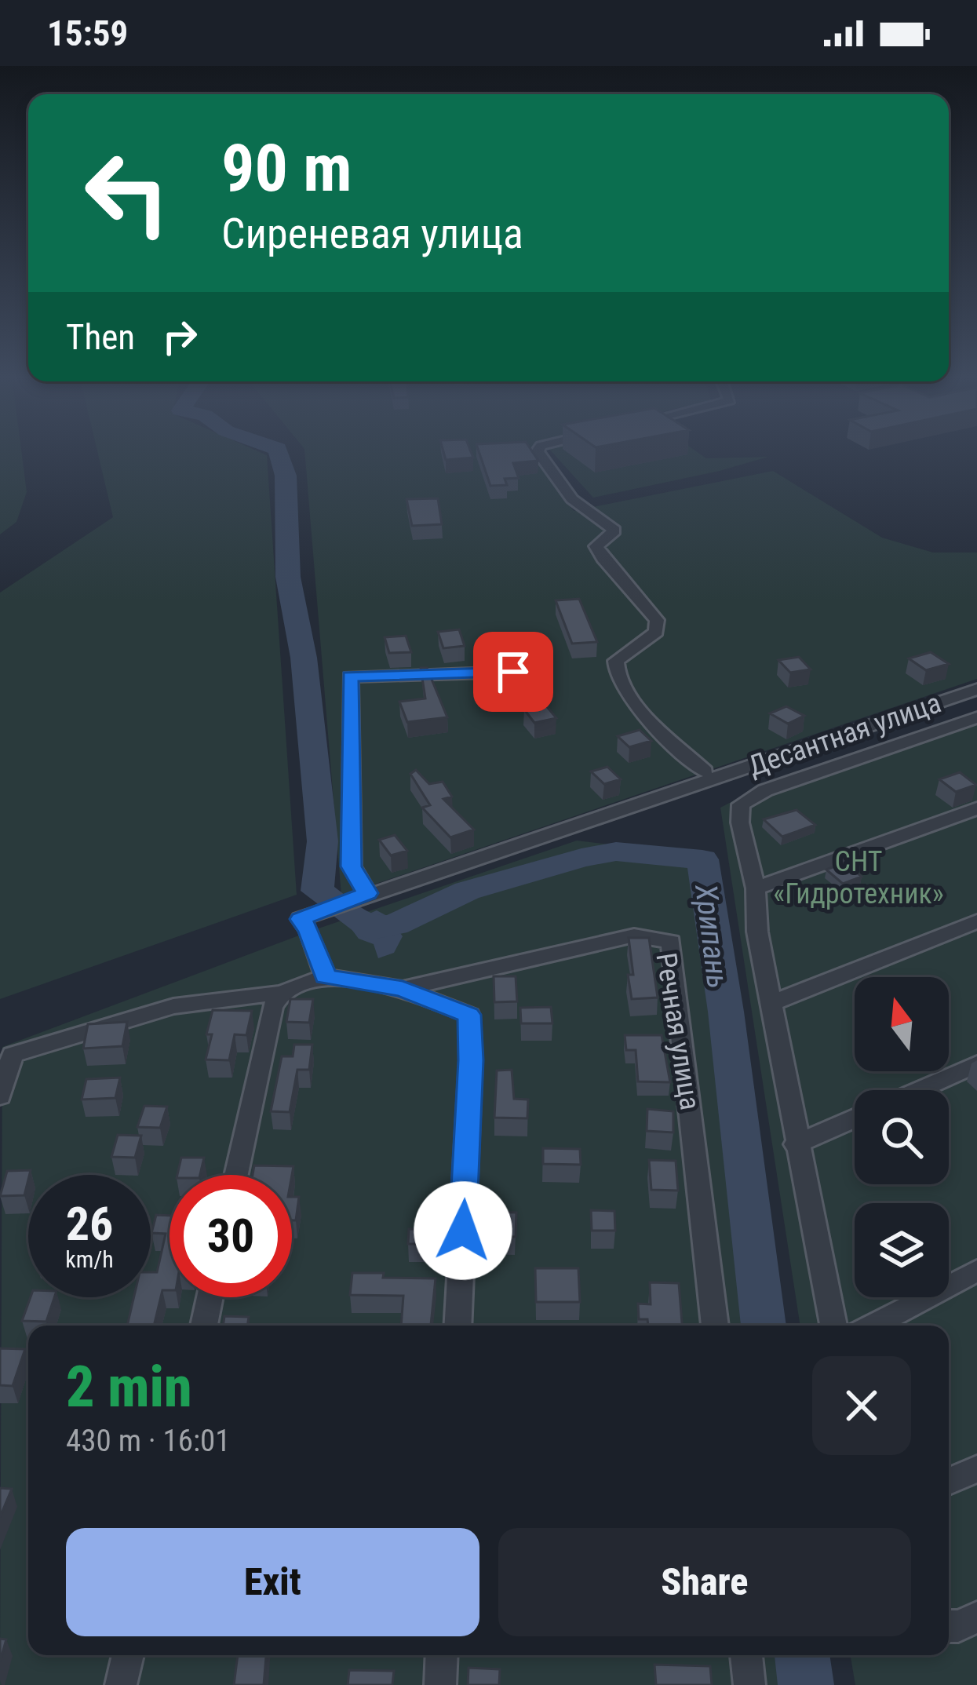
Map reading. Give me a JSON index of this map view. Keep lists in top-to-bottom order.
{
  "streets": {
    "street": ["Десантная улица", "Речная улица"]
  },
  "water": ["Хрипань"],
  "parks": ["СНТ «Гидротехник»"],
  "north": "top",
  "page": {
    "status": "15:59",
    "turn": ["90 m", "Сиреневая улица"],
    "then": "Then",
    "speed": "26 km/h",
    "limit": "30",
    "heading": ["2 min", "430 m · 16:01"],
    "buttons": ["Exit", "Share"]
  }
}
